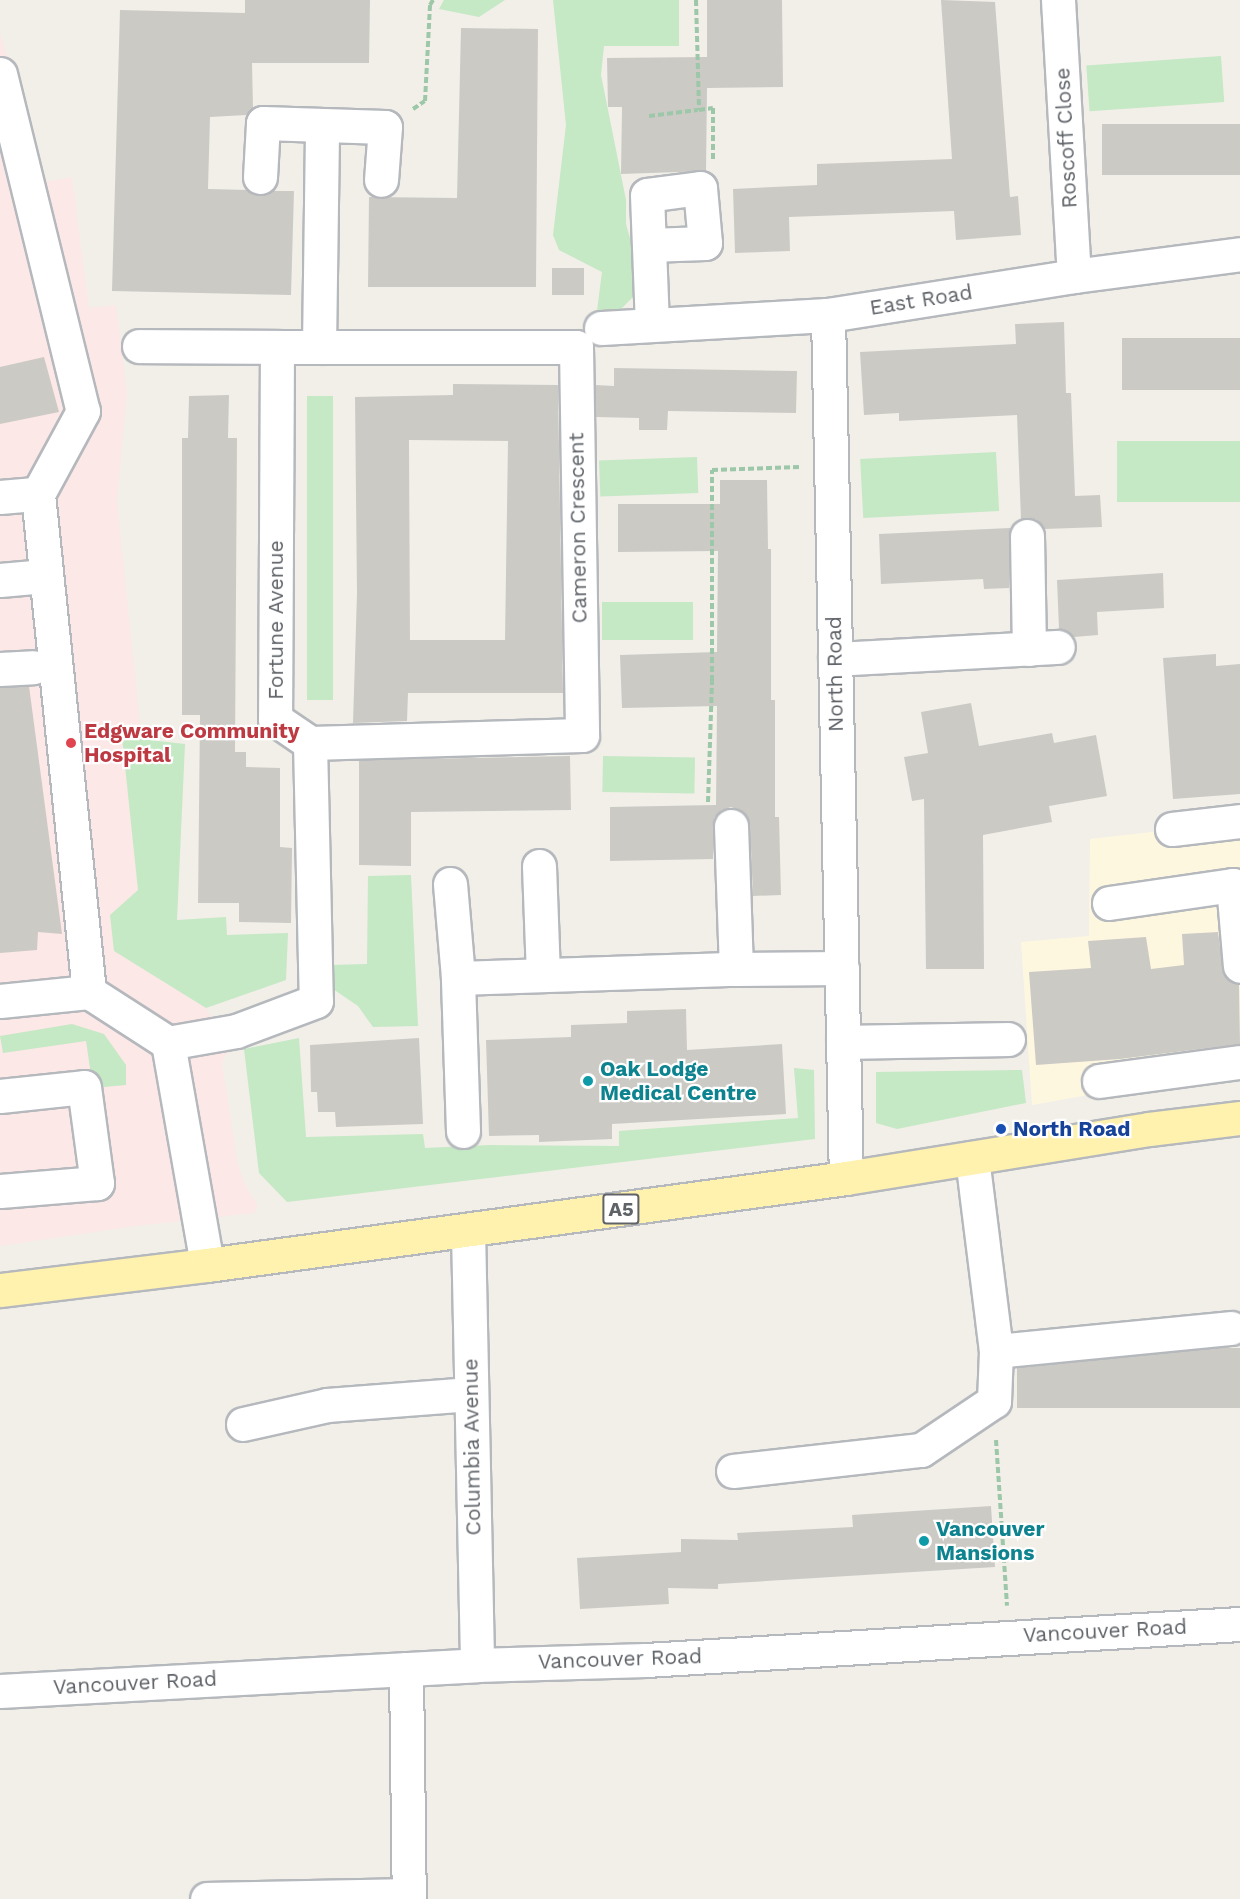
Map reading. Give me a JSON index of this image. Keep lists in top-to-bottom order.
{
  "streets": {
    "main road": ["A5"],
    "street": [
      "Roscoff Close",
      "East Road",
      "Cameron Crescent",
      "Fortune Avenue",
      "North Road",
      "Columbia Avenue",
      "Vancouver Road"
    ]
  },
  "crossings": [
    ["Roscoff Close", "East Road"],
    ["East Road", "North Road"],
    ["Cameron Crescent", "Fortune Avenue"],
    ["North Road", "A5"],
    ["A5", "Columbia Avenue"],
    ["Columbia Avenue", "Vancouver Road"]
  ],
  "places": [
    "Edgware Community Hospital",
    "Oak Lodge Medical Centre",
    "North Road",
    "Vancouver Mansions"
  ]
}
